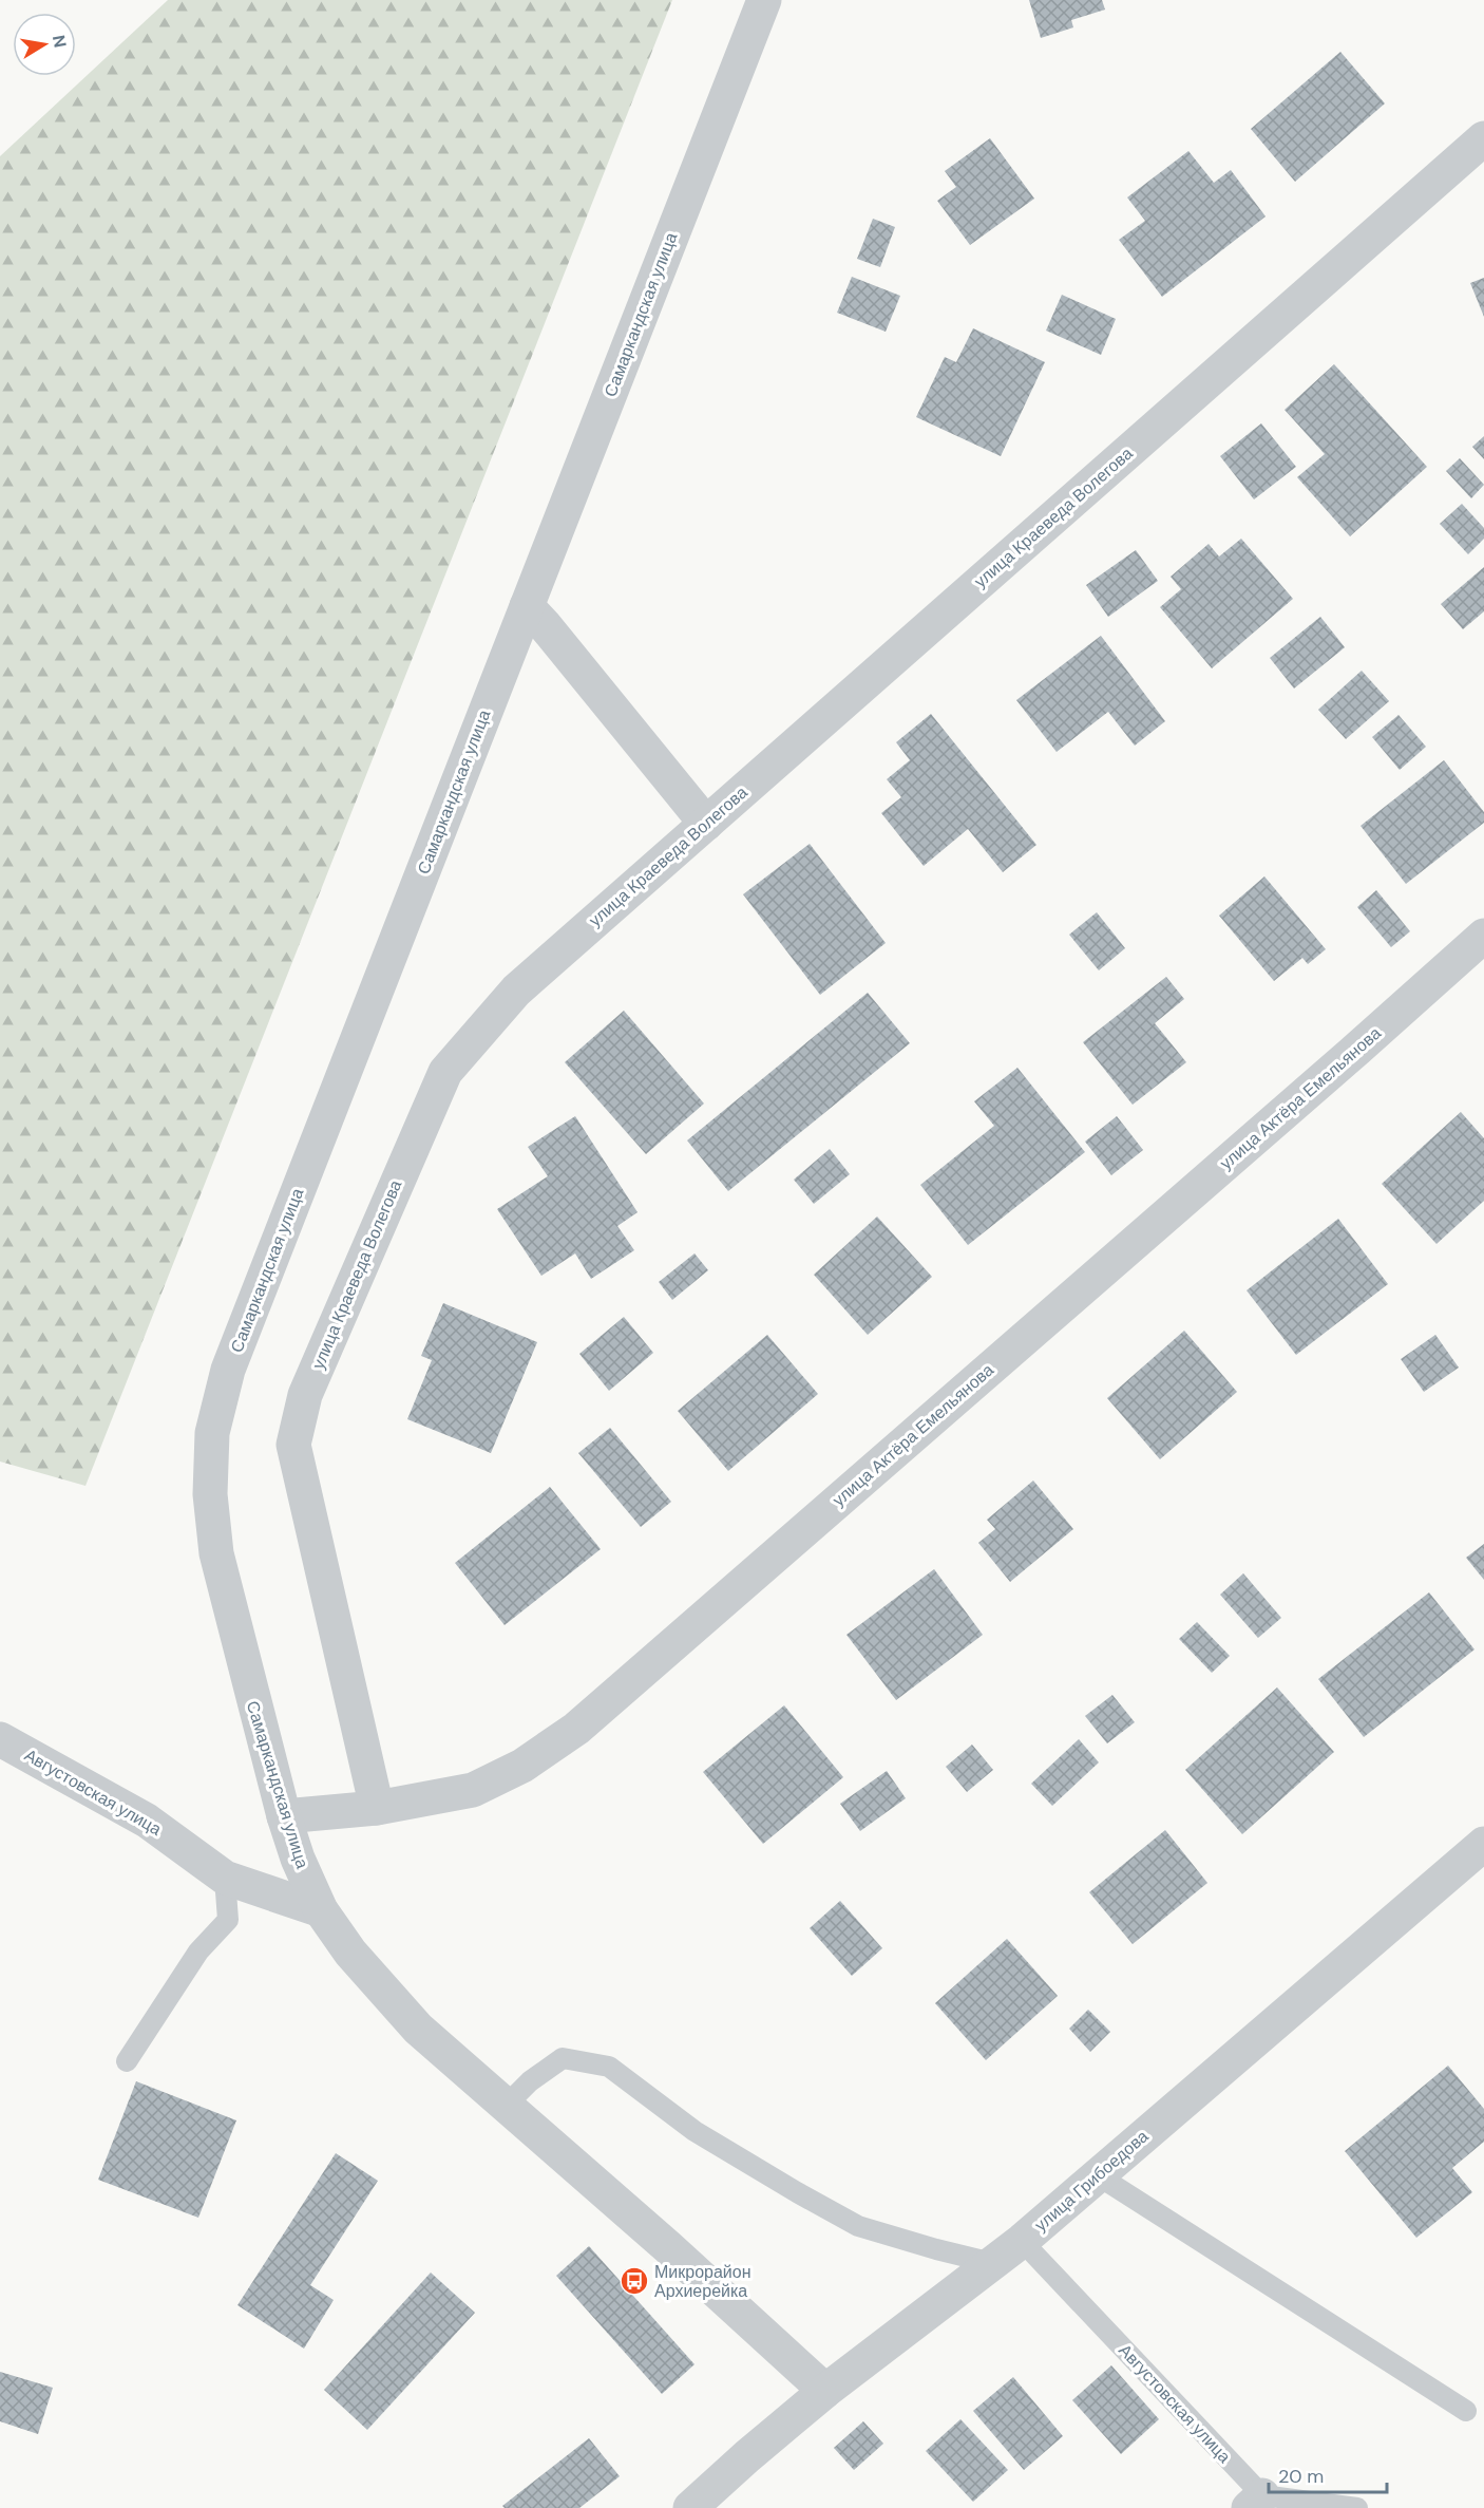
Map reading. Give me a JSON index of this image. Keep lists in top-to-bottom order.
{
  "streets": {
    "street": [
      "Самаркандская улица",
      "улица Краеведа Волегова",
      "улица Актёра Емельянова",
      "Августовская улица",
      "улица Грибоедова"
    ]
  },
  "crossings": [
    ["Самаркандская улица", "улица Актёра Емельянова"],
    ["Самаркандская улица", "Августовская улица"],
    ["Самаркандская улица", "улица Грибоедова"],
    ["улица Краеведа Волегова", "улица Актёра Емельянова"],
    ["Августовская улица", "улица Грибоедова"]
  ],
  "places": {
    "bus stop": ["Микрорайон Архиерейка"]
  },
  "scale_bar": "20 m",
  "north": "right"
}
